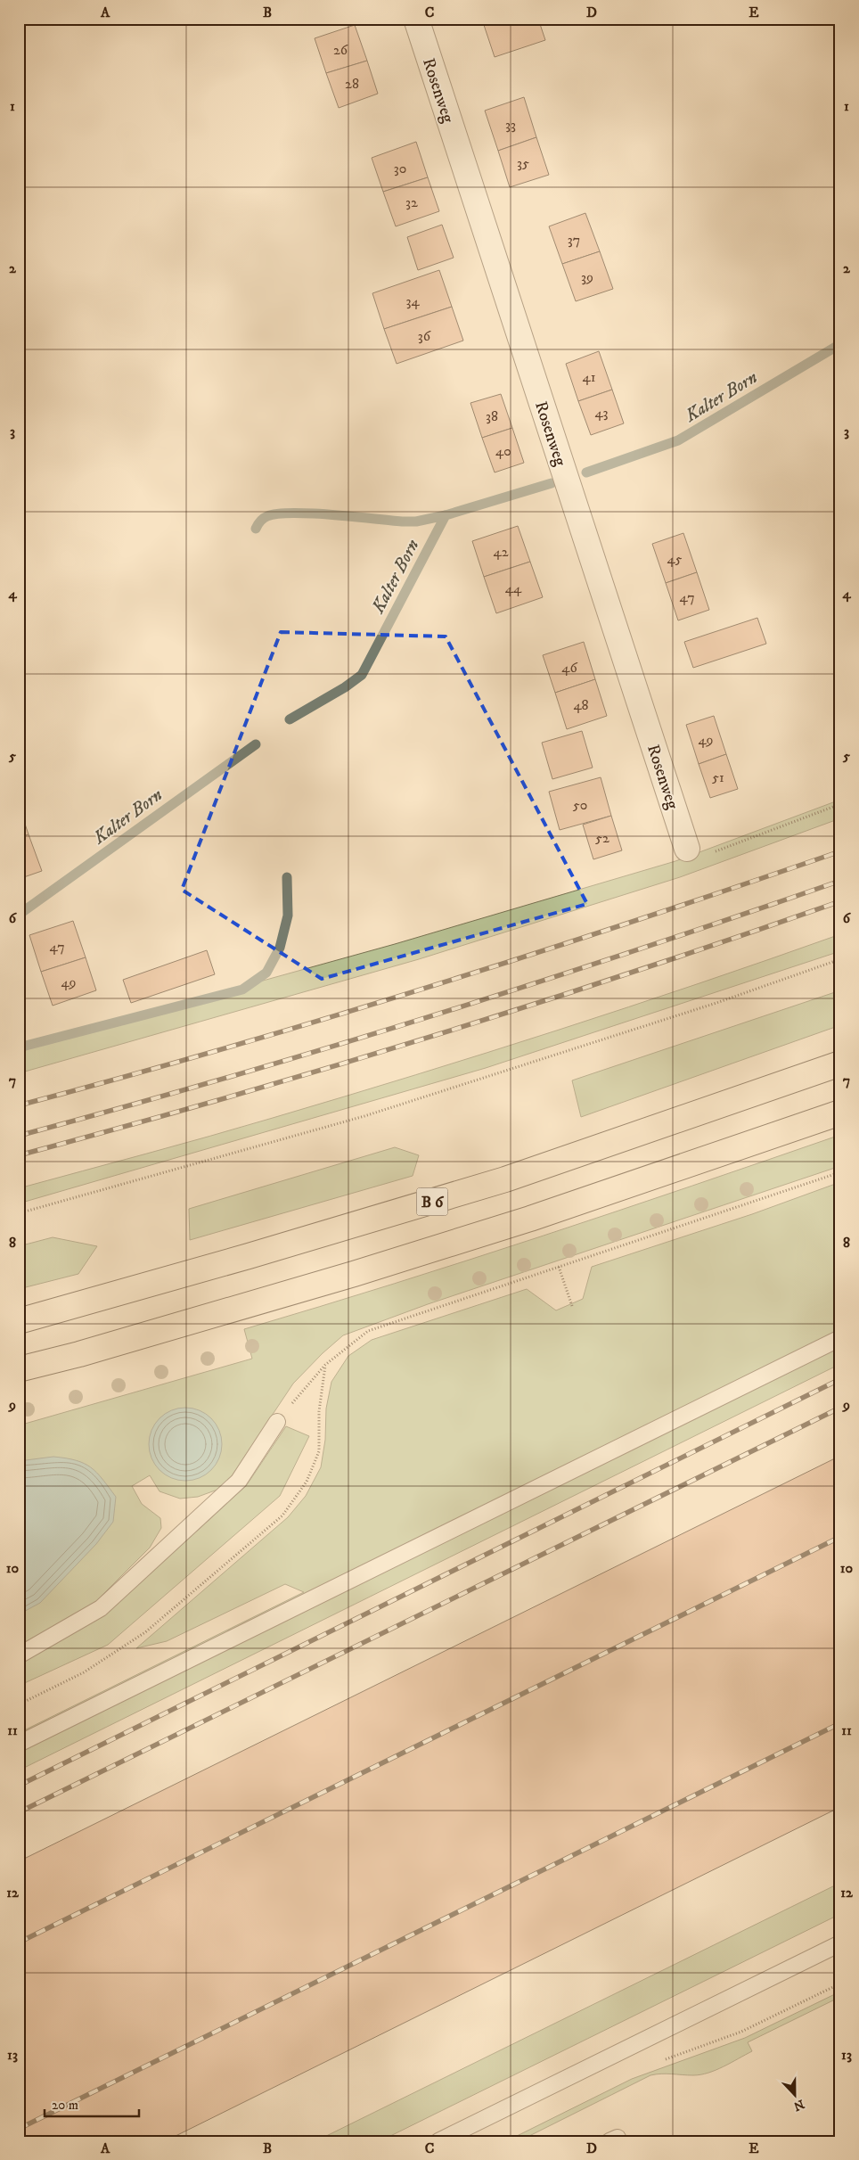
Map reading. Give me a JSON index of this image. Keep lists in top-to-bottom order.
{
  "streets": {
    "main road": ["B 6"],
    "street": ["Rosenweg"]
  },
  "water": ["Kalter Born"],
  "house_numbers": [
    "26",
    "28",
    "33",
    "35",
    "30",
    "32",
    "37",
    "39",
    "34",
    "36",
    "41",
    "43",
    "38",
    "40",
    "42",
    "45",
    "44",
    "47",
    "46",
    "48",
    "49",
    "51",
    "50",
    "52",
    "47",
    "49"
  ],
  "scale_bar": "20 m",
  "north": "bottom",
  "grid": {
    "columns": [
      "A",
      "B",
      "C",
      "D",
      "E"
    ],
    "rows": [
      "1",
      "2",
      "3",
      "4",
      "5",
      "6",
      "7",
      "8",
      "9",
      "10",
      "11",
      "12",
      "13"
    ]
  }
}
